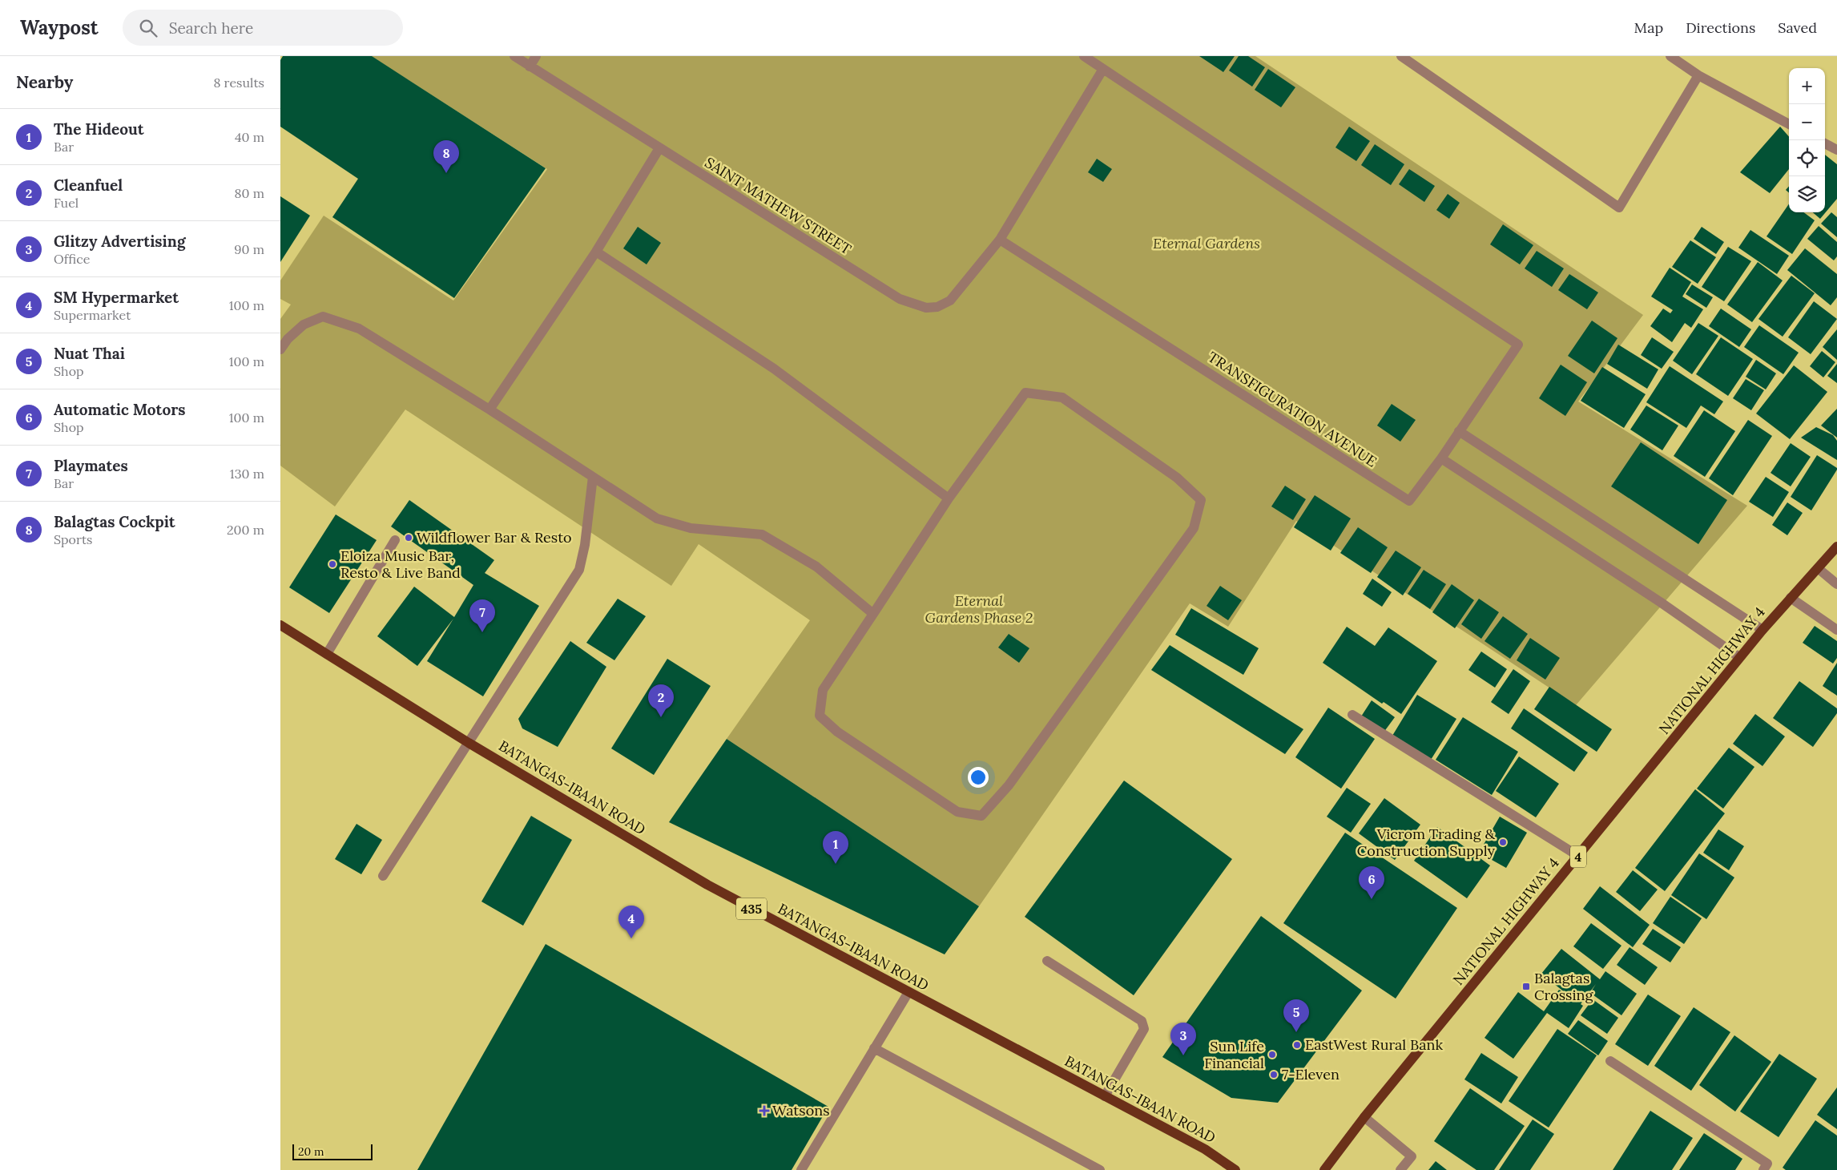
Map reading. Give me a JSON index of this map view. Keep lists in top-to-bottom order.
{
  "streets": {
    "main road": [
      "NATIONAL HIGHWAY 4",
      "BATANGAS-IBAAN ROAD",
      "4",
      "435"
    ],
    "street": ["SAINT MATHEW STREET", "TRANSFIGURATION AVENUE"]
  },
  "crossings": [
    ["SAINT MATHEW STREET", "TRANSFIGURATION AVENUE"]
  ],
  "parks": ["Eternal Gardens", "Eternal Gardens Phase 2"],
  "places": {
    "other": [
      "Wildflower Bar & Resto",
      "Eloiza Music Bar, Resto & Live Band",
      "Vicrom Trading & Construction Supply",
      "EastWest Rural Bank",
      "Sun Life Financial",
      "7-Eleven"
    ],
    "transit": ["Balagtas Crossing"],
    "health": ["Watsons"]
  },
  "scale_bar": "20 m",
  "page": {
    "header": "Waypost",
    "search": "Search here",
    "nav": ["Map", "Directions", "Saved"],
    "heading": ["Nearby", "8 results"],
    "map_buttons": ["+", "−"],
    "list": [
      {
        "mark": "1",
        "name": "The Hideout",
        "note": "Bar",
        "value": "40 m"
      },
      {
        "mark": "2",
        "name": "Cleanfuel",
        "note": "Fuel",
        "value": "80 m"
      },
      {
        "mark": "3",
        "name": "Glitzy Advertising",
        "note": "Office",
        "value": "90 m"
      },
      {
        "mark": "4",
        "name": "SM Hypermarket",
        "note": "Supermarket",
        "value": "100 m"
      },
      {
        "mark": "5",
        "name": "Nuat Thai",
        "note": "Shop",
        "value": "100 m"
      },
      {
        "mark": "6",
        "name": "Automatic Motors",
        "note": "Shop",
        "value": "100 m"
      },
      {
        "mark": "7",
        "name": "Playmates",
        "note": "Bar",
        "value": "130 m"
      },
      {
        "mark": "8",
        "name": "Balagtas Cockpit",
        "note": "Sports",
        "value": "200 m"
      }
    ],
    "pins": [
      "8",
      "7",
      "2",
      "1",
      "6",
      "4",
      "5",
      "3"
    ],
    "scale": "20 m"
  }
}
